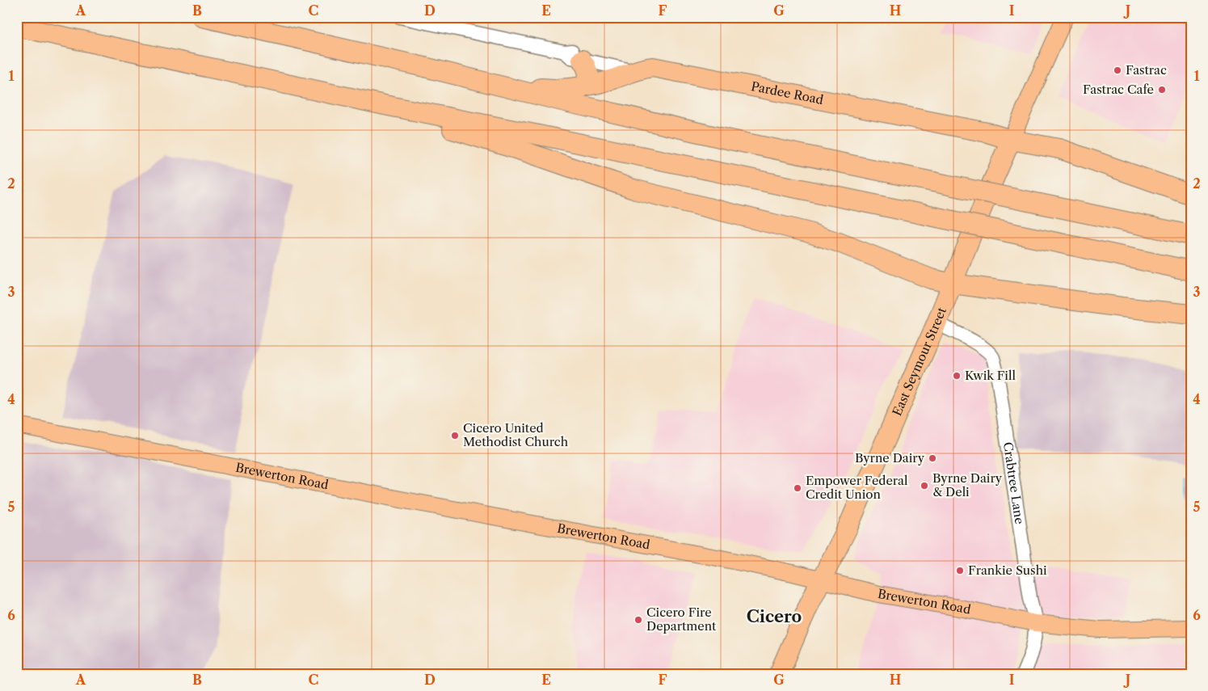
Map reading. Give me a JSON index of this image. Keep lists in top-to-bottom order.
{
  "streets": {
    "highway": ["Pardee Road", "East Seymour Street"],
    "main road": ["Brewerton Road"],
    "street": ["Crabtree Lane"]
  },
  "crossings": [
    ["Pardee Road", "East Seymour Street"],
    ["East Seymour Street", "Brewerton Road"],
    ["East Seymour Street", "Crabtree Lane"],
    ["Brewerton Road", "Crabtree Lane"]
  ],
  "districts": ["Cicero"],
  "places": [
    "Fastrac",
    "Fastrac Cafe",
    "Kwik Fill",
    "Cicero United Methodist Church",
    "Byrne Dairy",
    "Byrne Dairy & Deli",
    "Empower Federal Credit Union",
    "Frankie Sushi",
    "Cicero Fire Department"
  ],
  "grid": {
    "columns": [
      "A",
      "B",
      "C",
      "D",
      "E",
      "F",
      "G",
      "H",
      "I",
      "J"
    ],
    "rows": [
      "1",
      "2",
      "3",
      "4",
      "5",
      "6"
    ]
  }
}
